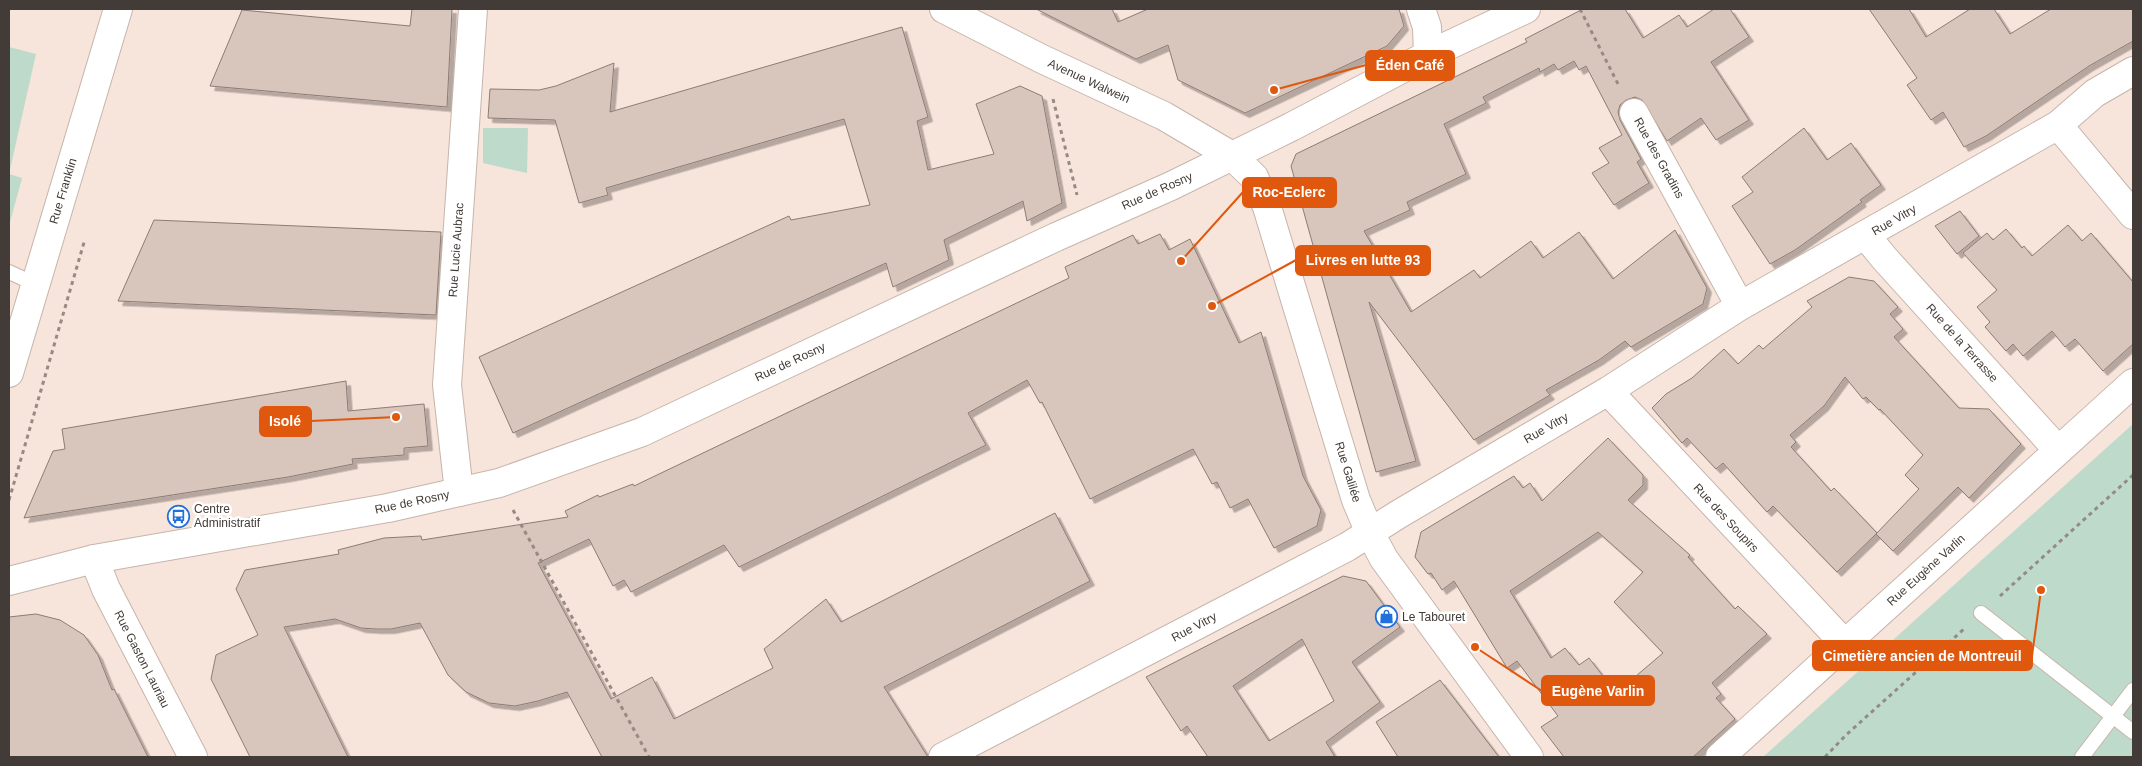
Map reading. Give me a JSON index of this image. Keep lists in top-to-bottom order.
{
  "streets": {
    "street": [
      "Avenue Walwein",
      "Rue des Gradins",
      "Rue Franklin",
      "Rue de Rosny",
      "Rue Vitry",
      "Rue Lucie Aubrac",
      "Rue de la Terrasse",
      "Rue Galilée",
      "Rue des Soupirs",
      "Rue Eugène Varlin",
      "Rue Gaston Lauriau"
    ]
  },
  "crossings": [
    ["Avenue Walwein", "Rue de Rosny"],
    ["Avenue Walwein", "Rue Galilée"],
    ["Rue des Gradins", "Rue Vitry"],
    ["Rue de Rosny", "Rue Lucie Aubrac"],
    ["Rue de Rosny", "Rue Galilée"],
    ["Rue de Rosny", "Rue Gaston Lauriau"],
    ["Rue Vitry", "Rue de la Terrasse"],
    ["Rue Vitry", "Rue Galilée"],
    ["Rue Vitry", "Rue des Soupirs"],
    ["Rue de la Terrasse", "Rue Eugène Varlin"],
    ["Rue des Soupirs", "Rue Eugène Varlin"]
  ],
  "places": {
    "other": [
      "Éden Café",
      "Roc-Eclerc",
      "Livres en lutte 93",
      "Isolé",
      "Cimetière ancien de Montreuil",
      "Eugène Varlin"
    ],
    "bus stop": ["Centre Administratif"],
    "shop": ["Le Tabouret"]
  }
}
